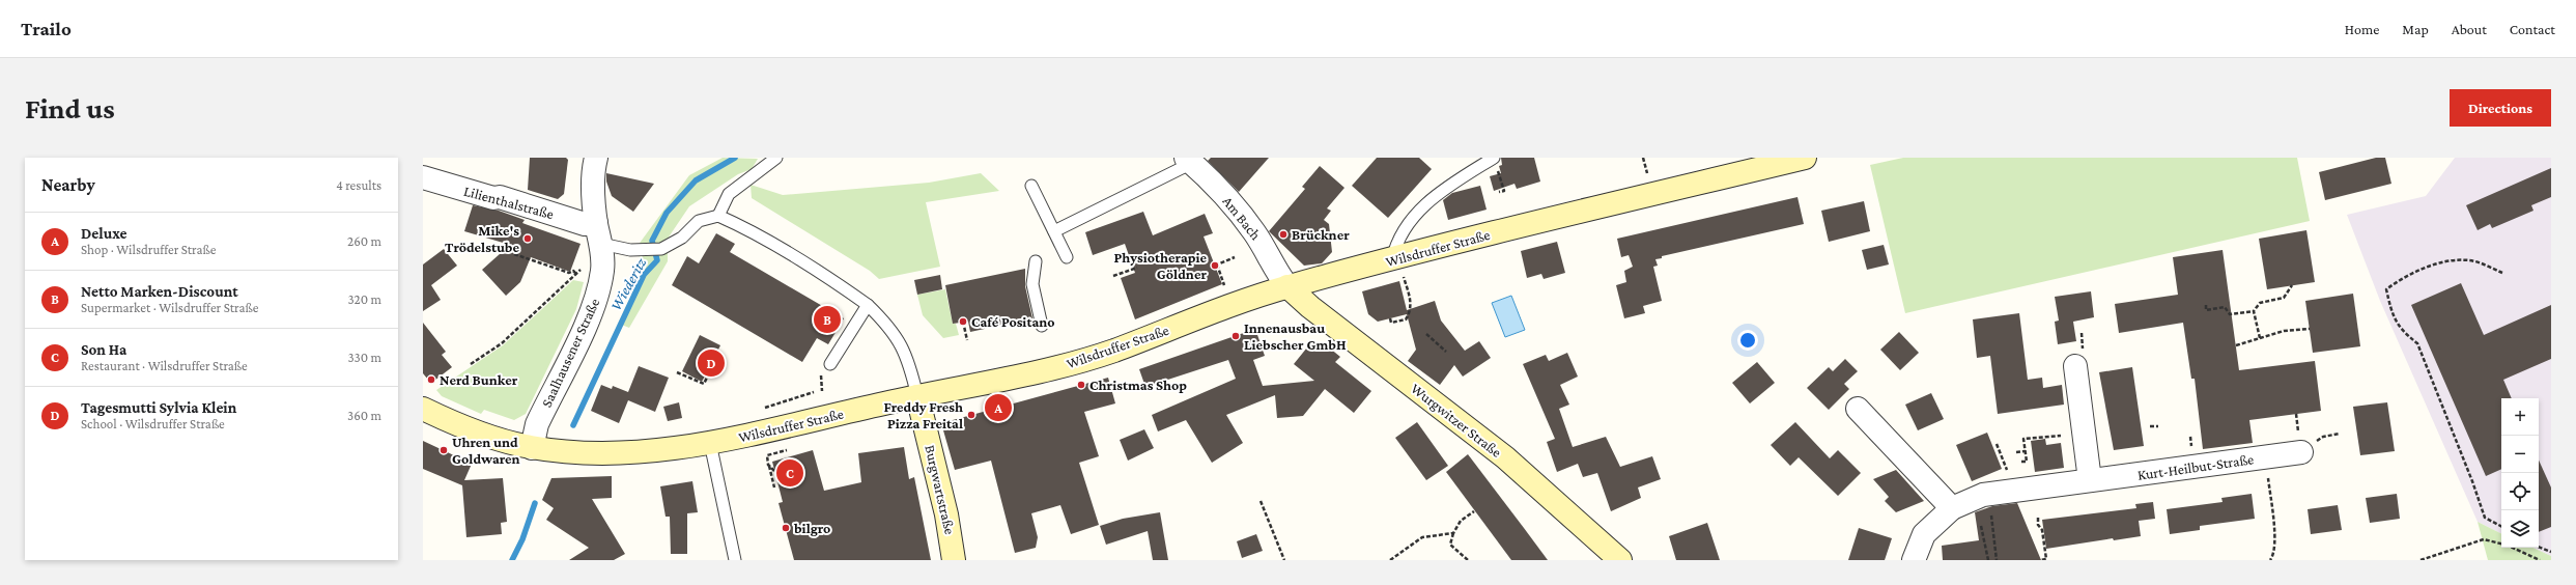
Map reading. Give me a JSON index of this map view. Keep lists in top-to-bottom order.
{
  "streets": {
    "main road": ["Wilsdruffer Straße", "Wurgwitzer Straße", "Burgwartstraße"],
    "street": [
      "Lilienthalstraße",
      "Am Bach",
      "Saalhausener Straße",
      "Kurt-Heilbut-Straße"
    ]
  },
  "crossings": [
    ["Lilienthalstraße", "Saalhausener Straße"],
    ["Am Bach", "Wilsdruffer Straße"],
    ["Am Bach", "Wurgwitzer Straße"],
    ["Wilsdruffer Straße", "Saalhausener Straße"],
    ["Wilsdruffer Straße", "Wurgwitzer Straße"],
    ["Wilsdruffer Straße", "Burgwartstraße"]
  ],
  "water": ["Wiederitz"],
  "places": [
    "Brückner",
    "Mike's Trödelstube",
    "Physiotherapie Göldner",
    "Café Positano",
    "Innenausbau Liebscher GmbH",
    "Nerd Bunker",
    "Christmas Shop",
    "Freddy Fresh Pizza Freital",
    "Uhren und Goldwaren",
    "bilgro"
  ],
  "page": {
    "header": "Trailo",
    "nav": [
      "Home",
      "Map",
      "About",
      "Contact"
    ],
    "buttons": "Directions",
    "title": "Find us",
    "heading": ["Nearby", "4 results"],
    "list": [
      {
        "mark": "A",
        "name": "Deluxe",
        "note": "Shop · Wilsdruffer Straße",
        "value": "260 m"
      },
      {
        "mark": "B",
        "name": "Netto Marken-Discount",
        "note": "Supermarket · Wilsdruffer Straße",
        "value": "320 m"
      },
      {
        "mark": "C",
        "name": "Son Ha",
        "note": "Restaurant · Wilsdruffer Straße",
        "value": "330 m"
      },
      {
        "mark": "D",
        "name": "Tagesmutti Sylvia Klein",
        "note": "School · Wilsdruffer Straße",
        "value": "360 m"
      }
    ],
    "pins": [
      "B",
      "D",
      "A",
      "C"
    ],
    "map_buttons": ["+", "−"]
  }
}
